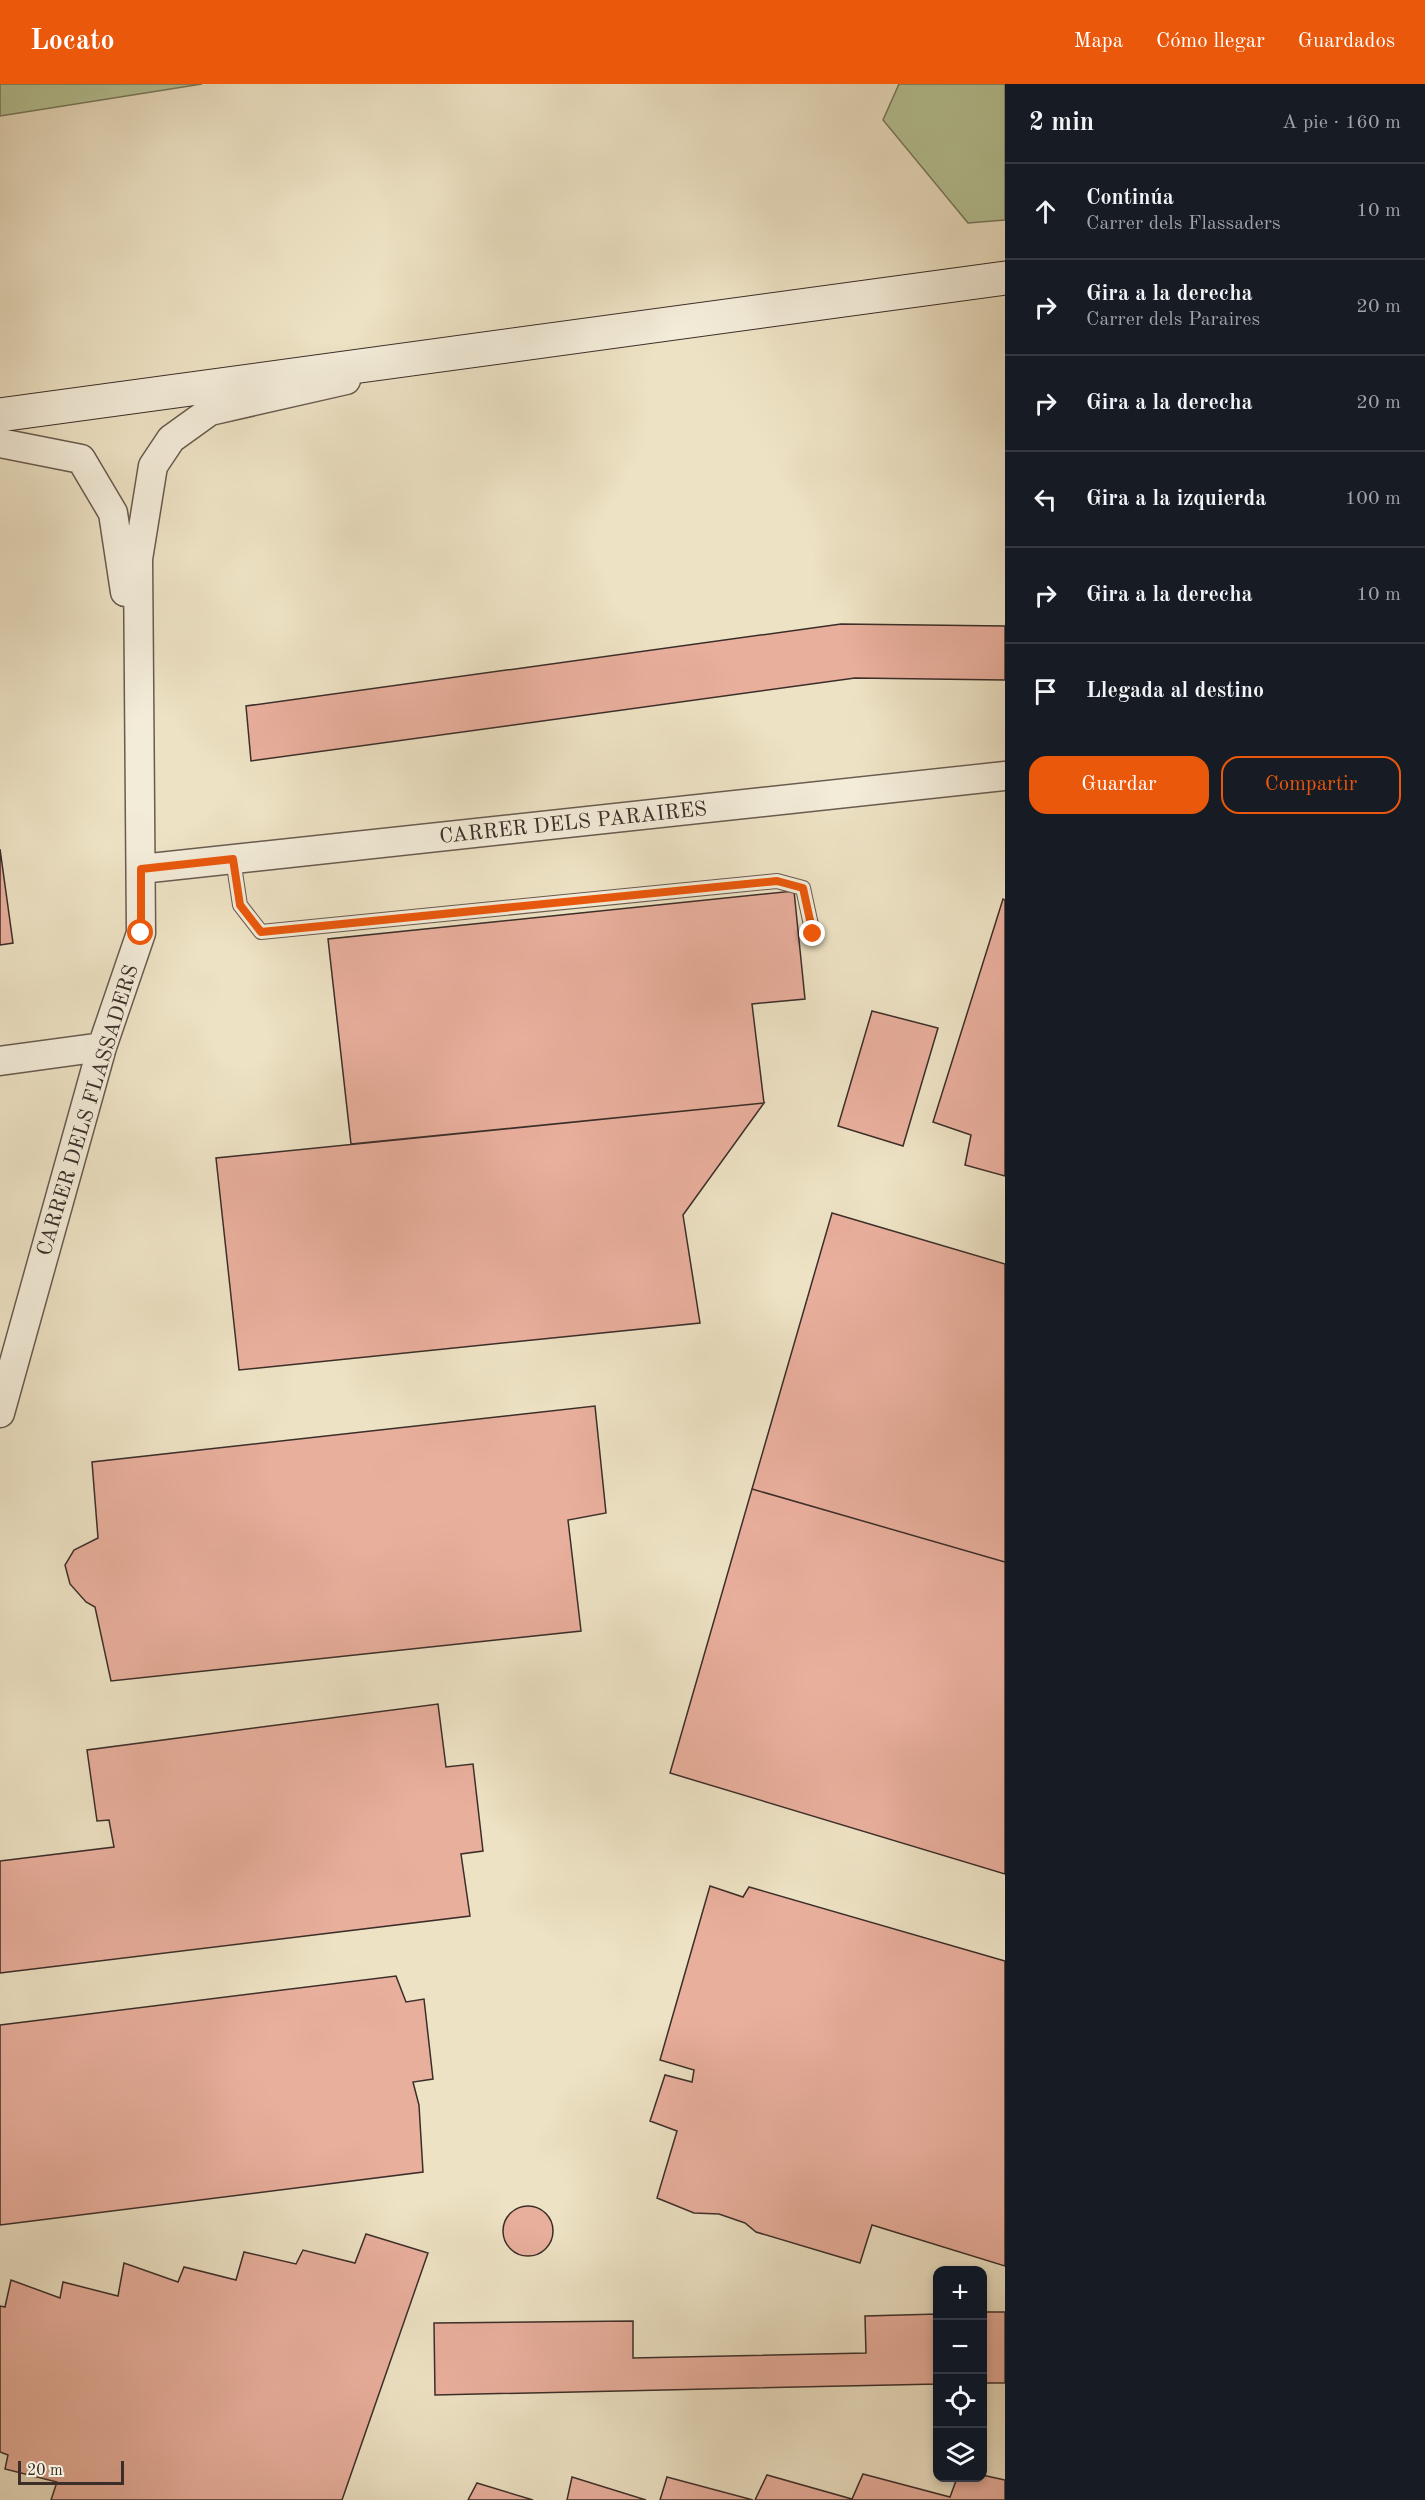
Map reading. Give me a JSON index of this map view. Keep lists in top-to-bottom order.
{
  "streets": {
    "street": ["CARRER DELS PARAIRES", "CARRER DELS FLASSADERS"]
  },
  "crossings": [
    ["CARRER DELS PARAIRES", "CARRER DELS FLASSADERS"]
  ],
  "scale_bar": "20 m",
  "page": {
    "header": "Locato",
    "nav": ["Mapa", "Cómo llegar", "Guardados"],
    "heading": ["2 min", "A pie · 160 m"],
    "list": [
      ["Continúa", "Carrer dels Flassaders", "10 m"],
      ["Gira a la derecha", "Carrer dels Paraires", "20 m"],
      ["Gira a la derecha", "20 m"],
      ["Gira a la izquierda", "100 m"],
      ["Gira a la derecha", "10 m"],
      "Llegada al destino"
    ],
    "buttons": ["Guardar", "Compartir"],
    "map_buttons": ["+", "−"],
    "scale": "20 m"
  }
}
